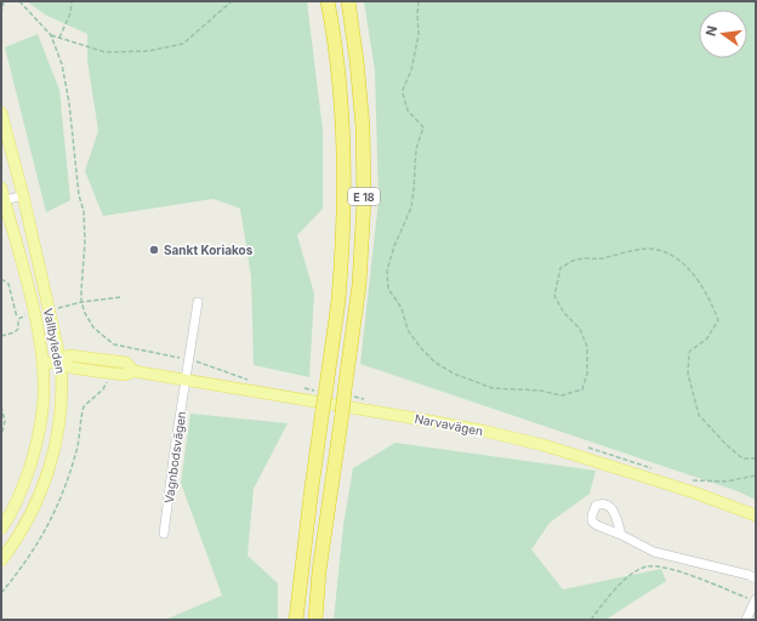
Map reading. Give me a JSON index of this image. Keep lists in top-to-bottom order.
{
  "streets": {
    "highway": ["E 18"],
    "main road": ["Vallbyleden", "Narvavägen"],
    "street": ["Vagnbodsvägen"]
  },
  "crossings": [
    ["Vallbyleden", "Narvavägen"],
    ["Narvavägen", "Vagnbodsvägen"]
  ],
  "places": ["Sankt Koriakos"],
  "north": "left"
}
